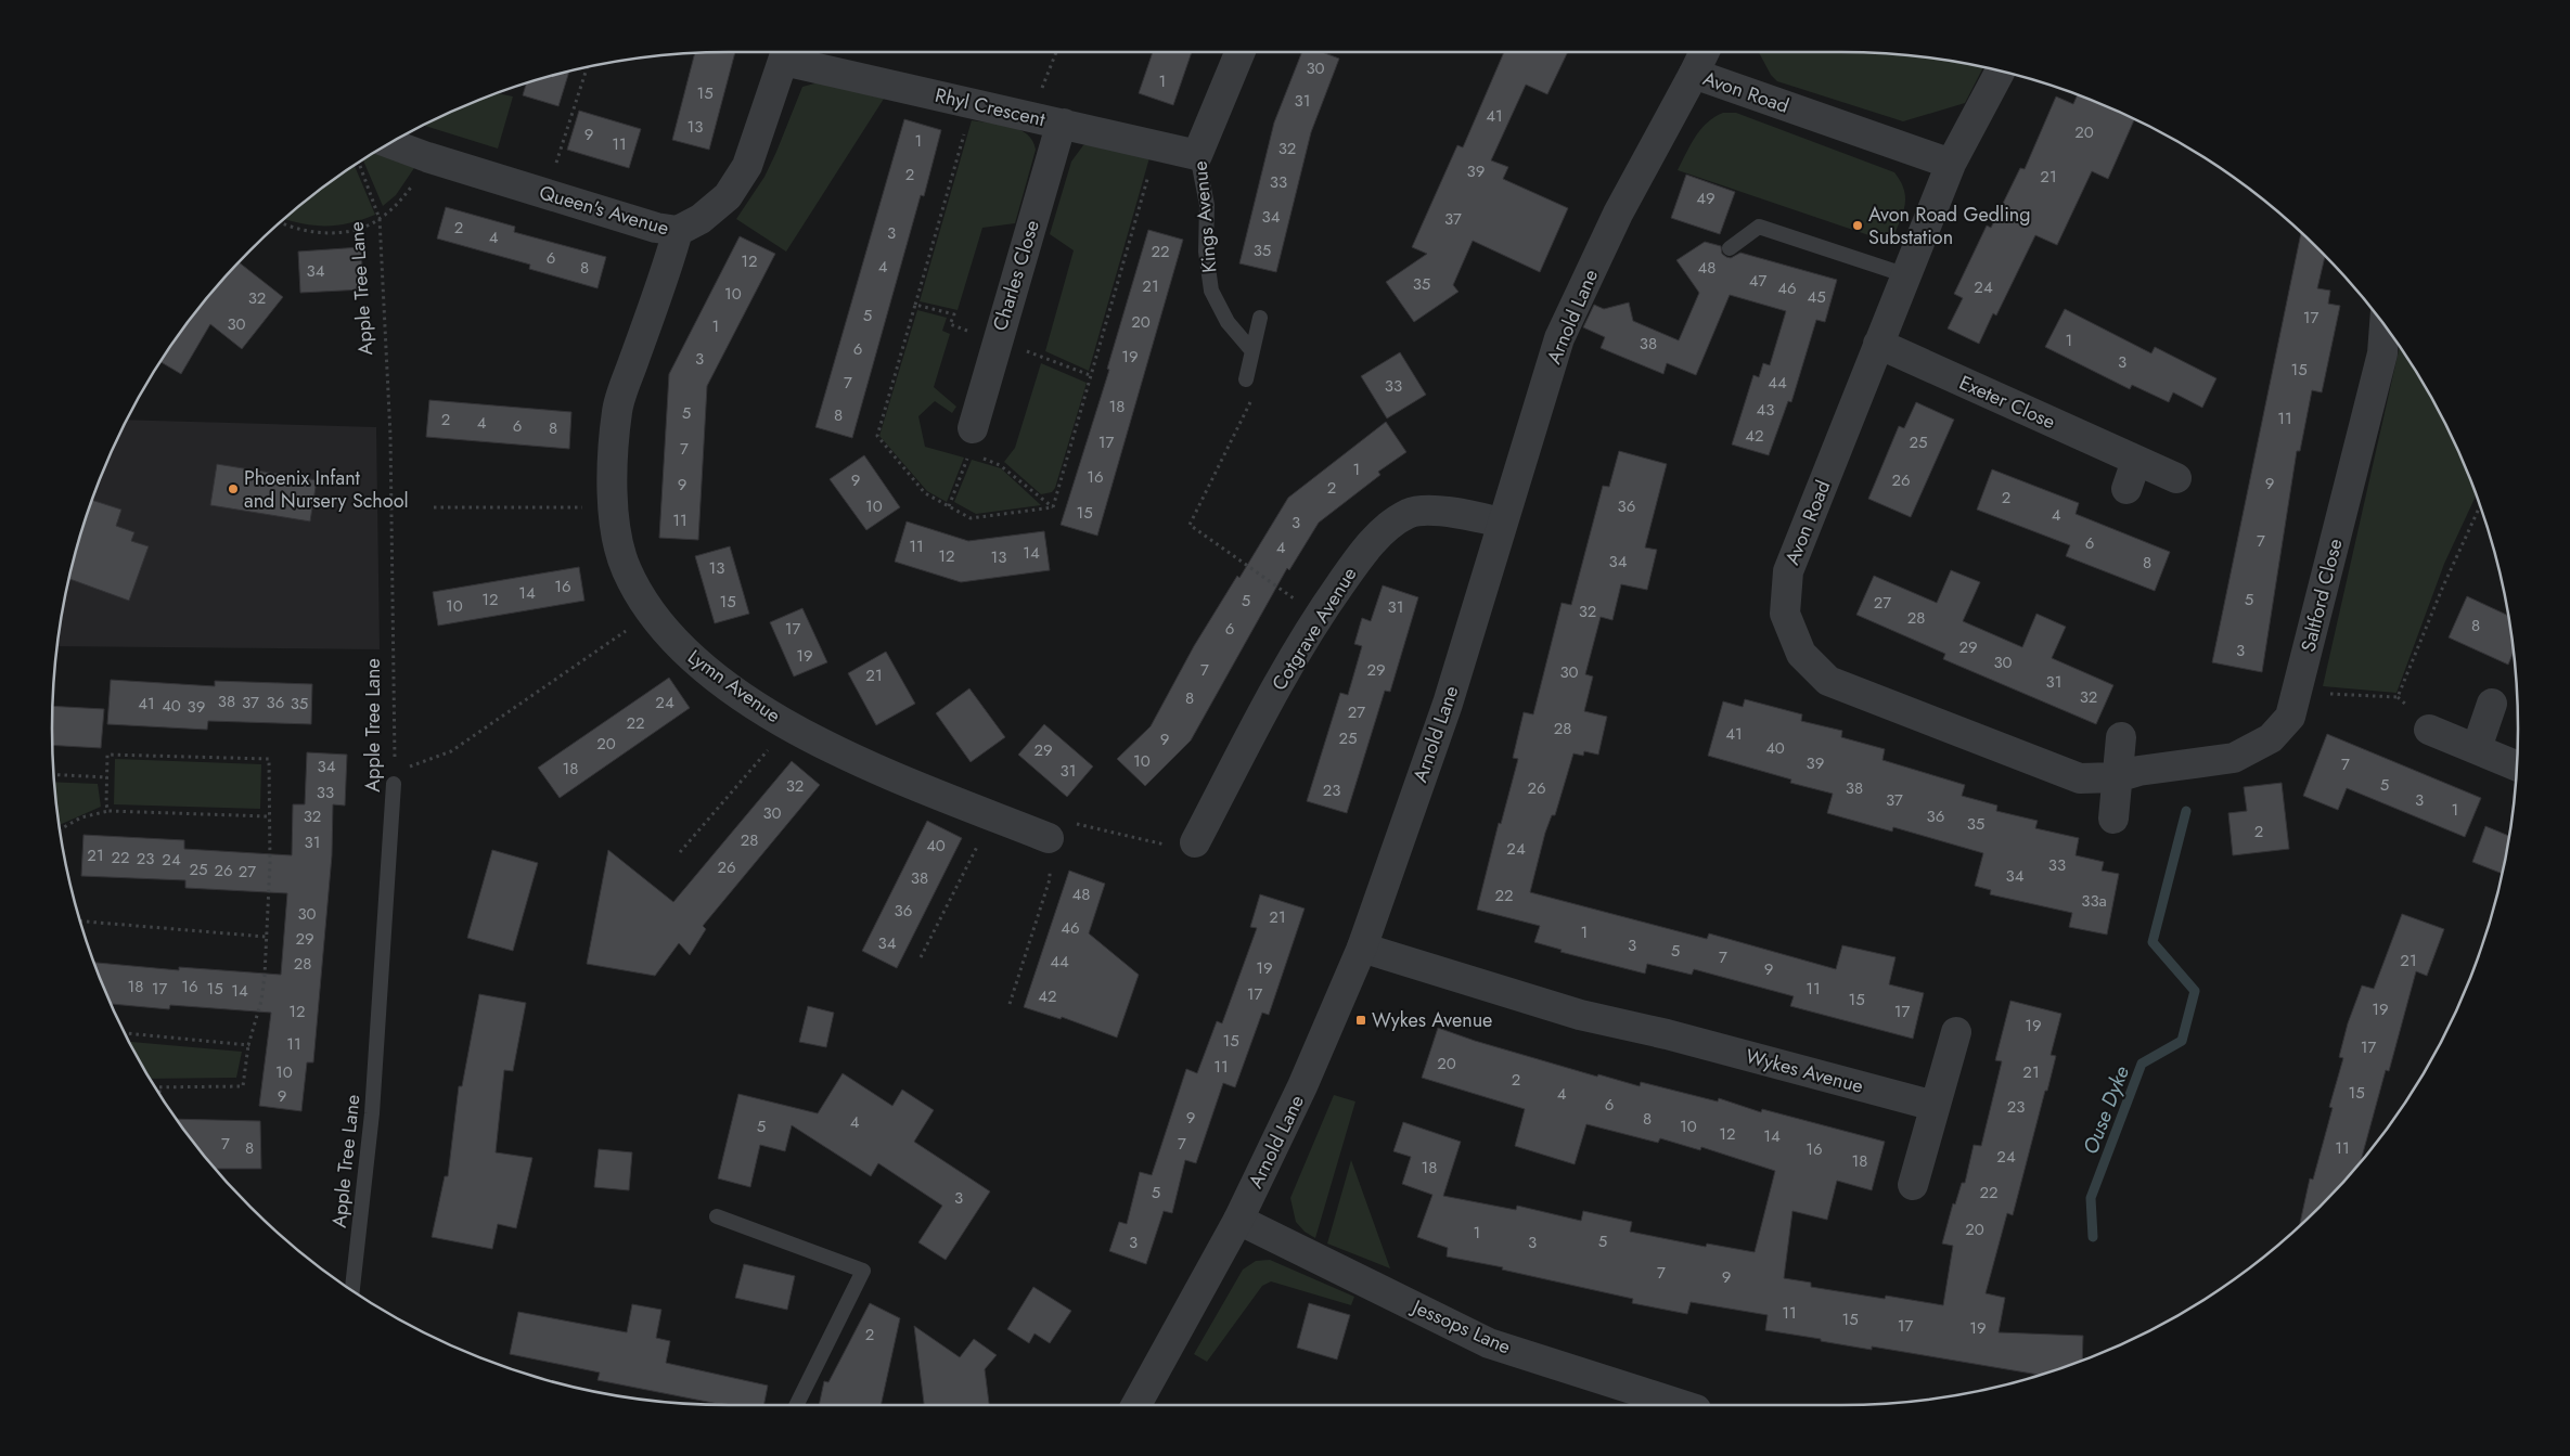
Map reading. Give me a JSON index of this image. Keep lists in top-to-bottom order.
{
  "streets": {
    "street": [
      "Avon Road",
      "Rhyl Crescent",
      "Queen's Avenue",
      "Kings Avenue",
      "Charles Close",
      "Arnold Lane",
      "Exeter Close",
      "Saltford Close",
      "Cotgrave Avenue",
      "Lymn Avenue",
      "Wykes Avenue",
      "Jessops Lane"
    ],
    "lane": ["Apple Tree Lane"]
  },
  "crossings": [
    ["Avon Road", "Arnold Lane"],
    ["Avon Road", "Exeter Close"],
    ["Avon Road", "Saltford Close"],
    ["Rhyl Crescent", "Queen's Avenue"],
    ["Rhyl Crescent", "Kings Avenue"],
    ["Rhyl Crescent", "Charles Close"],
    ["Queen's Avenue", "Lymn Avenue"],
    ["Arnold Lane", "Cotgrave Avenue"],
    ["Arnold Lane", "Wykes Avenue"],
    ["Arnold Lane", "Jessops Lane"]
  ],
  "water": ["Ouse Dyke"],
  "places": {
    "other": ["Avon Road Gedling Substation", "Phoenix Infant and Nursery School"],
    "transit": ["Wykes Avenue"]
  },
  "house_numbers": [
    "30",
    "1",
    "15",
    "31",
    "41",
    "13",
    "20",
    "9",
    "1",
    "11",
    "32",
    "39",
    "2",
    "21",
    "33",
    "49",
    "34",
    "37",
    "2",
    "3",
    "4",
    "35",
    "22",
    "6",
    "12",
    "4",
    "8",
    "48",
    "34",
    "47",
    "35",
    "21",
    "24",
    "46",
    "10",
    "45",
    "32",
    "5",
    "17",
    "20",
    "30",
    "1",
    "1",
    "38",
    "6",
    "19",
    "3",
    "3",
    "15",
    "7",
    "44",
    "33",
    "18",
    "43",
    "5",
    "8",
    "11",
    "2",
    "4",
    "6",
    "8",
    "42",
    "17",
    "25",
    "7",
    "1",
    "16",
    "9",
    "26",
    "9",
    "9",
    "2",
    "2",
    "10",
    "36",
    "15",
    "4",
    "11",
    "3",
    "7",
    "6",
    "11",
    "4",
    "14",
    "12",
    "13",
    "34",
    "8",
    "13",
    "16",
    "14",
    "12",
    "5",
    "5",
    "15",
    "27",
    "10",
    "31",
    "32",
    "28",
    "8",
    "17",
    "6",
    "29",
    "3",
    "19",
    "30",
    "7",
    "29",
    "30",
    "21",
    "31",
    "32",
    "8",
    "38",
    "37",
    "36",
    "24",
    "41",
    "35",
    "40",
    "39",
    "27",
    "22",
    "28",
    "41",
    "25",
    "9",
    "20",
    "40",
    "29",
    "10",
    "39",
    "7",
    "34",
    "18",
    "31",
    "5",
    "32",
    "26",
    "38",
    "23",
    "33",
    "37",
    "3",
    "1",
    "30",
    "32",
    "36",
    "35",
    "2",
    "28",
    "31",
    "40",
    "24",
    "21",
    "22",
    "23",
    "24",
    "33",
    "26",
    "25",
    "26",
    "27",
    "34",
    "38",
    "48",
    "22",
    "33a",
    "36",
    "30",
    "21",
    "46",
    "1",
    "29",
    "34",
    "3",
    "5",
    "7",
    "21",
    "44",
    "28",
    "19",
    "9",
    "18",
    "16",
    "17",
    "15",
    "11",
    "14",
    "17",
    "42",
    "15",
    "19",
    "12",
    "17",
    "19",
    "15",
    "11",
    "17",
    "20",
    "11",
    "10",
    "21",
    "2",
    "15",
    "4",
    "9",
    "6",
    "23",
    "9",
    "8",
    "4",
    "5",
    "10",
    "12",
    "14",
    "7",
    "7",
    "8",
    "11",
    "16",
    "24",
    "18",
    "18",
    "5",
    "22",
    "3",
    "20",
    "1",
    "5",
    "3",
    "3",
    "7",
    "9",
    "11",
    "15",
    "17",
    "19",
    "2"
  ]
}
